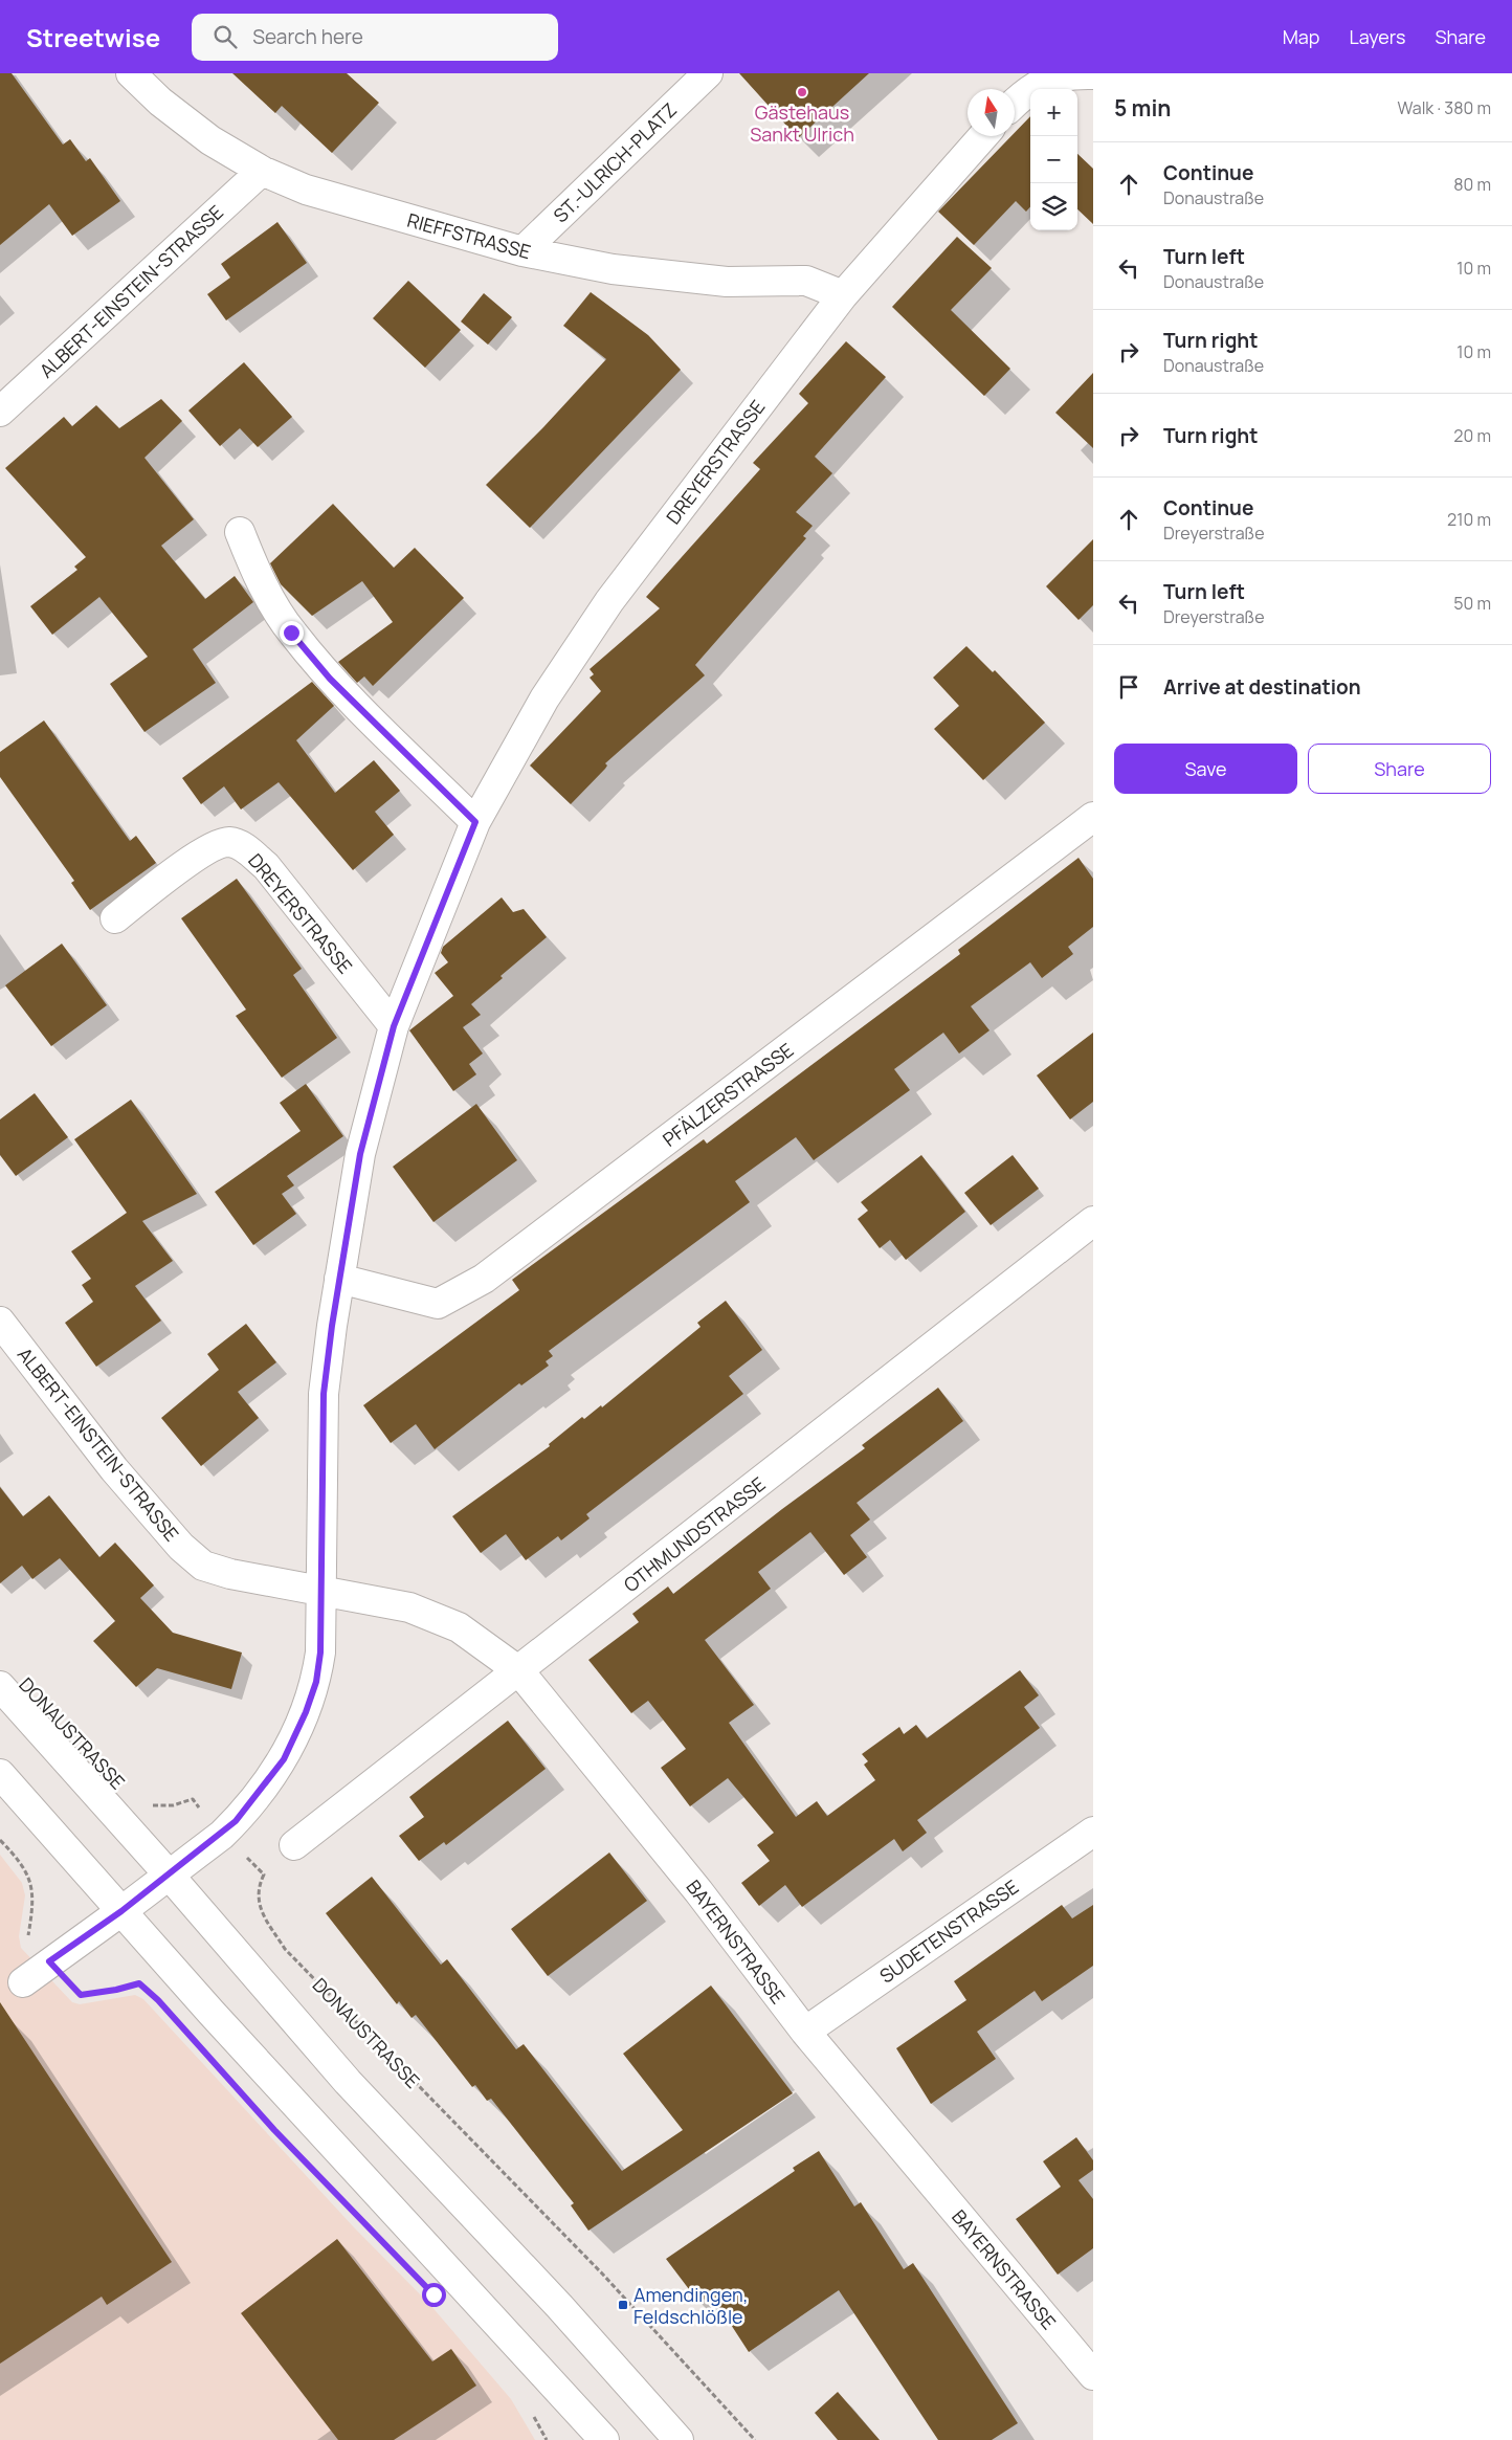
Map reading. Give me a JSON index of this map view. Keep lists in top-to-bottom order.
{
  "streets": {
    "street": [
      "ST.-ULRICH-PLATZ",
      "RIEFFSTRASSE",
      "ALBERT-EINSTEIN-STRASSE",
      "DREYERSTRASSE",
      "PFÄLZERSTRASSE",
      "OTHMUNDSTRASSE",
      "DONAUSTRASSE",
      "SUDETENSTRASSE",
      "BAYERNSTRASSE"
    ]
  },
  "crossings": [
    ["ST.-ULRICH-PLATZ", "RIEFFSTRASSE"],
    ["RIEFFSTRASSE", "ALBERT-EINSTEIN-STRASSE"],
    ["RIEFFSTRASSE", "DREYERSTRASSE"],
    ["ALBERT-EINSTEIN-STRASSE", "DREYERSTRASSE"],
    ["ALBERT-EINSTEIN-STRASSE", "BAYERNSTRASSE"],
    ["DREYERSTRASSE", "PFÄLZERSTRASSE"],
    ["DREYERSTRASSE", "DONAUSTRASSE"],
    ["DREYERSTRASSE", "BAYERNSTRASSE"],
    ["OTHMUNDSTRASSE", "BAYERNSTRASSE"],
    ["SUDETENSTRASSE", "BAYERNSTRASSE"]
  ],
  "places": {
    "other": ["Gästehaus Sankt Ulrich"],
    "transit": ["Amendingen, Feldschlößle"]
  },
  "north": "top",
  "page": {
    "header": "Streetwise",
    "search": "Search here",
    "nav": ["Map", "Layers", "Share"],
    "heading": ["5 min", "Walk · 380 m"],
    "map_buttons": ["+", "−"],
    "list": [
      ["Continue", "Donaustraße", "80 m"],
      ["Turn left", "Donaustraße", "10 m"],
      ["Turn right", "Donaustraße", "10 m"],
      ["Turn right", "20 m"],
      ["Continue", "Dreyerstraße", "210 m"],
      ["Turn left", "Dreyerstraße", "50 m"],
      "Arrive at destination"
    ],
    "buttons": ["Save", "Share"]
  }
}
